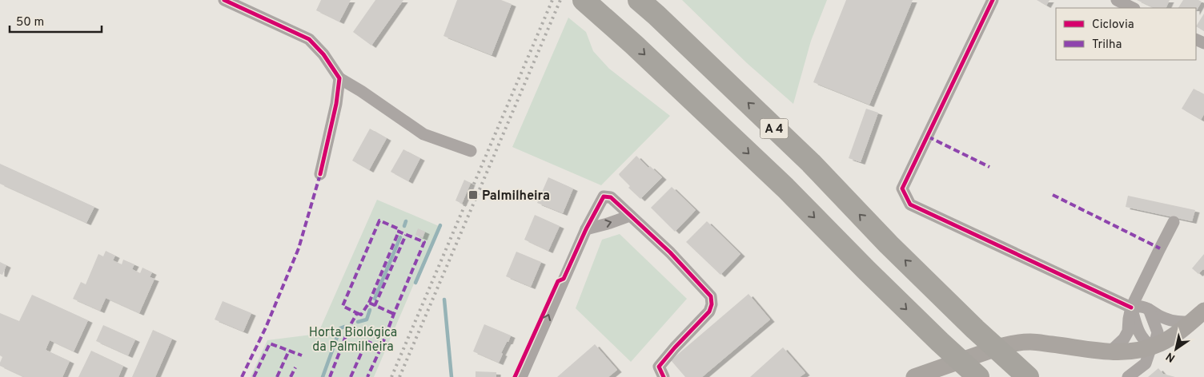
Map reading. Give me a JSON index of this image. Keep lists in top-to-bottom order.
{
  "streets": {
    "highway": ["A 4"]
  },
  "parks": ["Horta Biológica da Palmilheira"],
  "places": {
    "transit": ["Palmilheira"]
  },
  "legend": ["Ciclovia", "Trilha"],
  "scale_bar": "50 m",
  "north": "bottom left"
}
